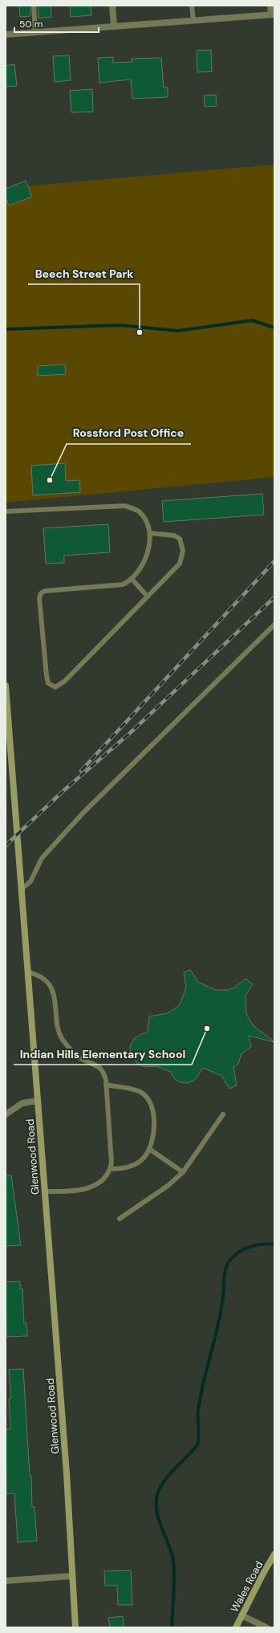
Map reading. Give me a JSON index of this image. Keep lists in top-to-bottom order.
{
  "streets": {
    "street": ["Glenwood Road", "Wales Road"]
  },
  "places": ["Beech Street Park", "Rossford Post Office", "Indian Hills Elementary School"],
  "scale_bar": "50 m"
}
